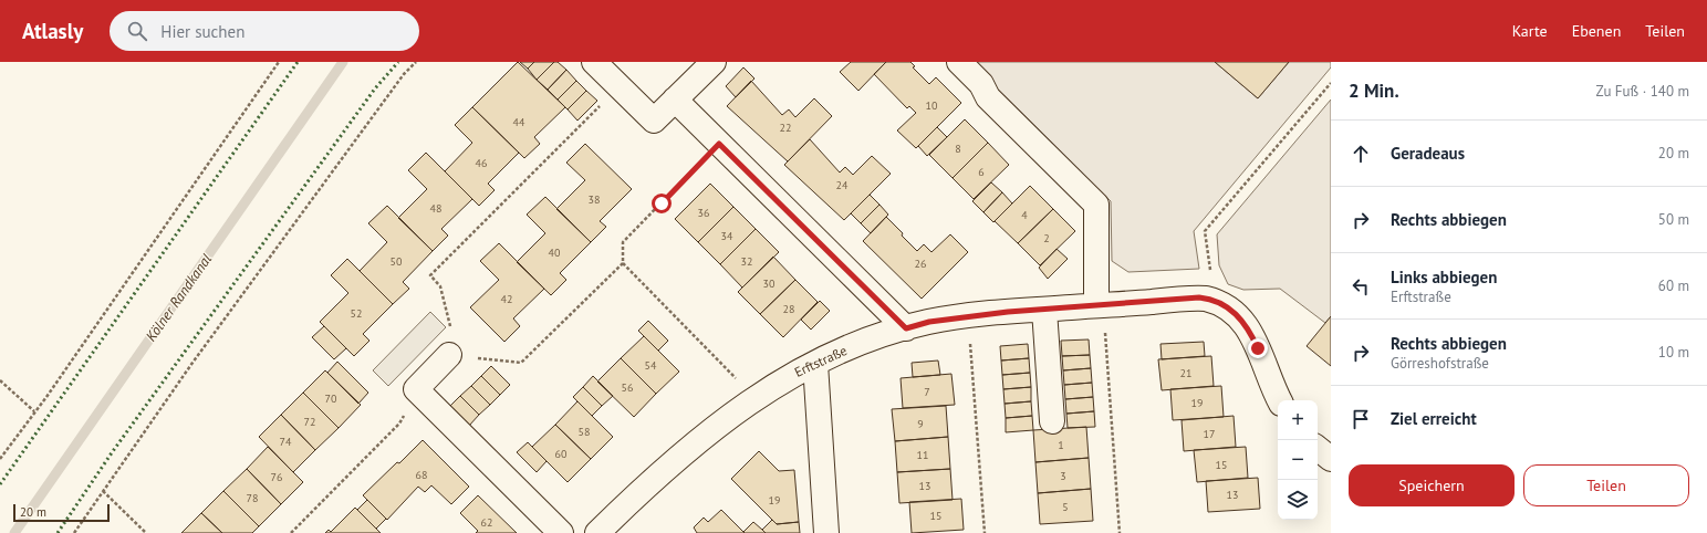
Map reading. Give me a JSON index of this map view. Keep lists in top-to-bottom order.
{
  "streets": {
    "street": ["Erftstraße"]
  },
  "water": ["Kölner Randkanal"],
  "house_numbers": [
    "10",
    "44",
    "22",
    "8",
    "46",
    "6",
    "24",
    "38",
    "48",
    "36",
    "4",
    "34",
    "2",
    "40",
    "50",
    "32",
    "26",
    "30",
    "42",
    "28",
    "52",
    "54",
    "21",
    "56",
    "7",
    "70",
    "19",
    "72",
    "9",
    "58",
    "17",
    "74",
    "1",
    "60",
    "11",
    "15",
    "68",
    "3",
    "76",
    "13",
    "13",
    "78",
    "19",
    "5",
    "15",
    "62"
  ],
  "scale_bar": "20 m",
  "page": {
    "header": "Atlasly",
    "search": "Hier suchen",
    "nav": ["Karte", "Ebenen", "Teilen"],
    "heading": ["2 Min.", "Zu Fuß · 140 m"],
    "list": [
      ["Geradeaus", "20 m"],
      ["Rechts abbiegen", "50 m"],
      ["Links abbiegen", "Erftstraße", "60 m"],
      ["Rechts abbiegen", "Görreshofstraße", "10 m"],
      "Ziel erreicht"
    ],
    "map_buttons": ["+", "−"],
    "buttons": ["Speichern", "Teilen"],
    "scale": "20 m"
  }
}
